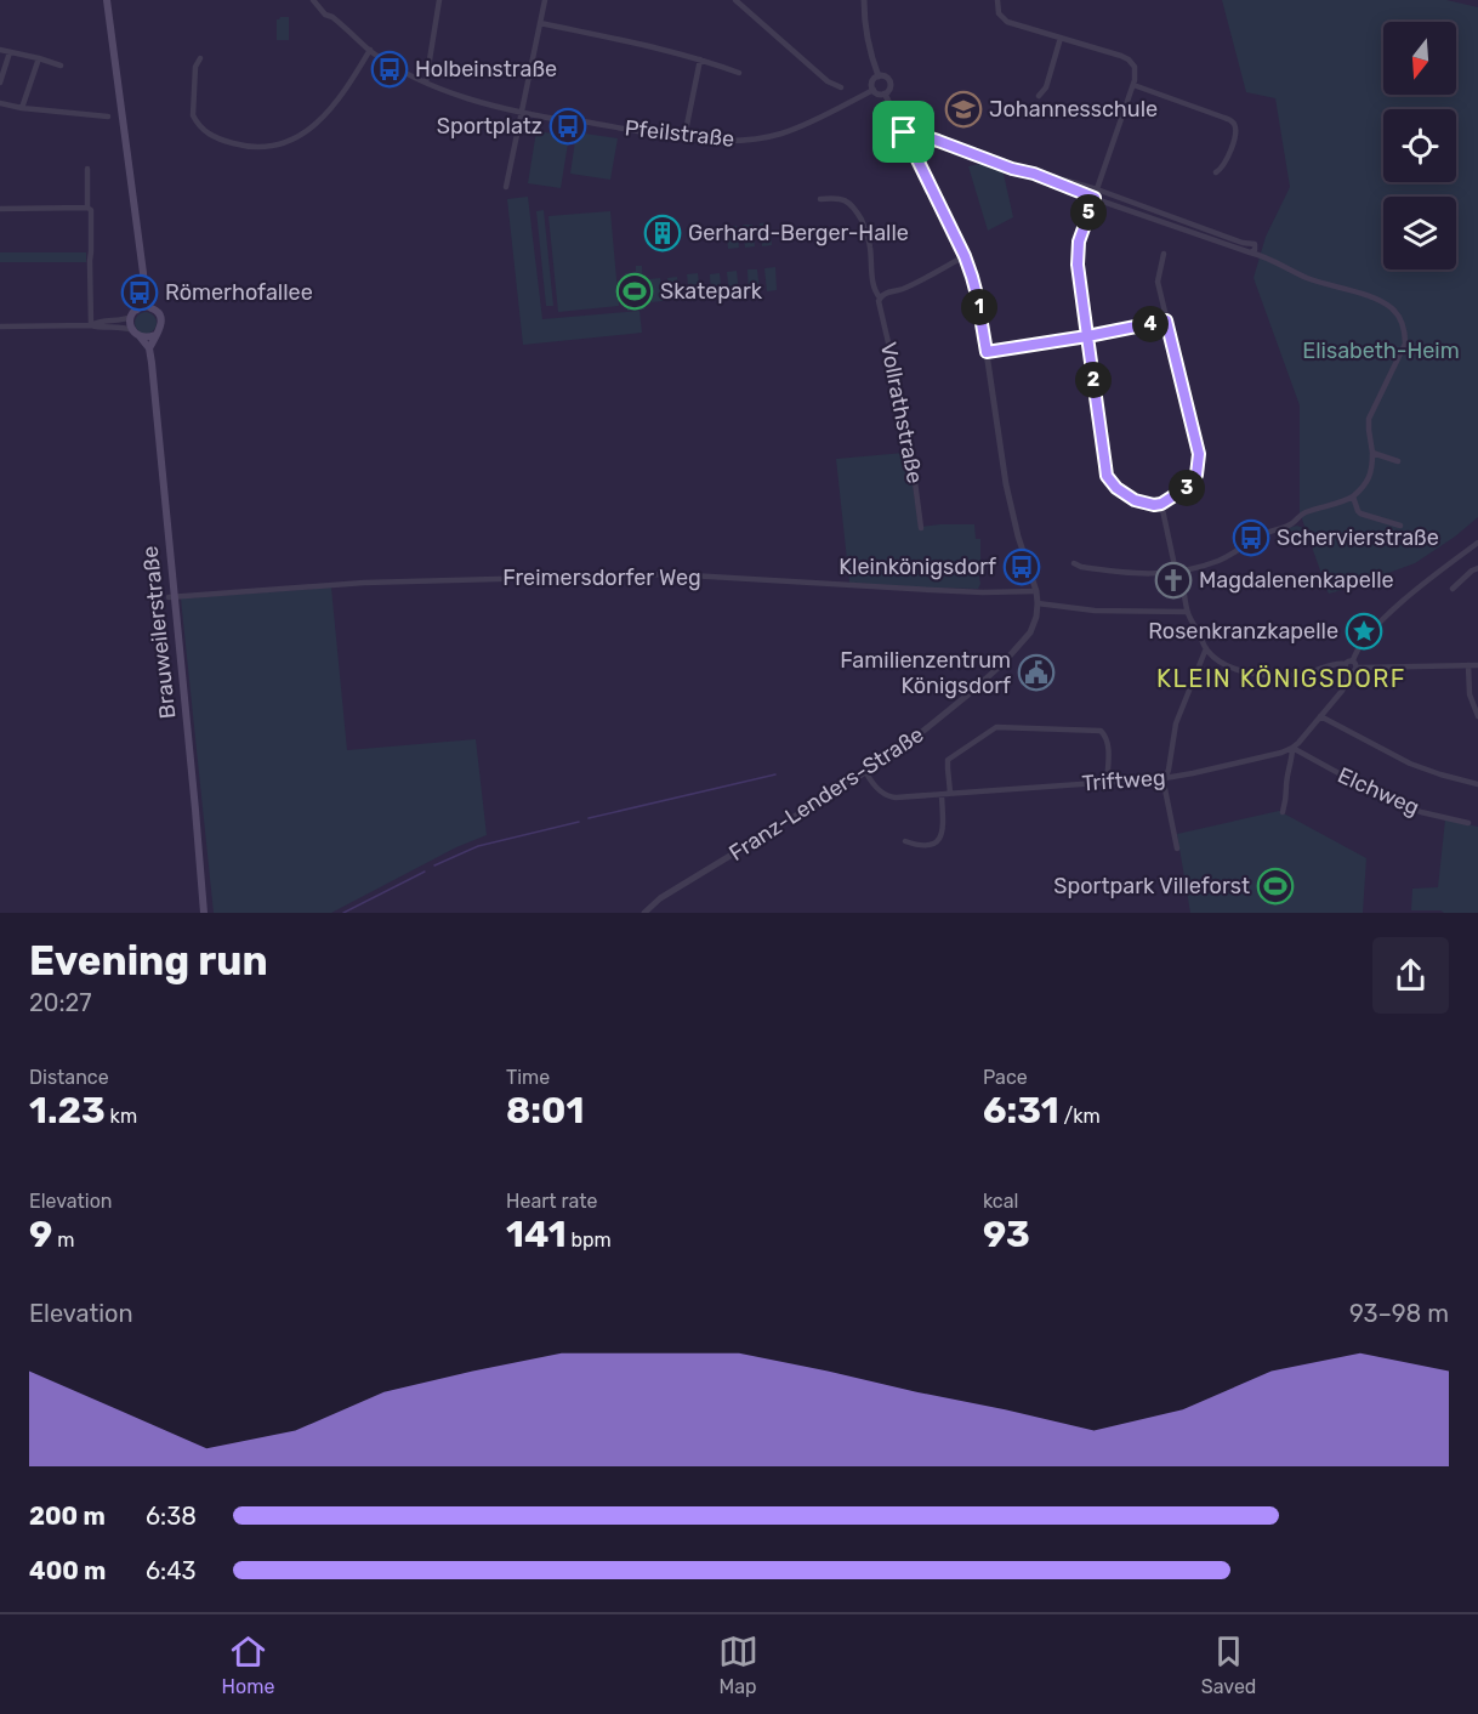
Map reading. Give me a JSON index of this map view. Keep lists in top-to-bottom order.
{
  "streets": {
    "main road": ["Brauweilerstraße"],
    "street": [
      "Pfeilstraße",
      "Vollrathstraße",
      "Freimersdorfer Weg",
      "Triftweg",
      "Elchweg",
      "Franz-Lenders-Straße"
    ]
  },
  "crossings": [
    ["Pfeilstraße", "Franz-Lenders-Straße"],
    ["Freimersdorfer Weg", "Brauweilerstraße"],
    ["Freimersdorfer Weg", "Franz-Lenders-Straße"],
    ["Triftweg", "Elchweg"],
    ["Triftweg", "Franz-Lenders-Straße"]
  ],
  "districts": ["KLEIN KÖNIGSDORF"],
  "parks": ["Elisabeth-Heim"],
  "places": {
    "bus stop": [
      "Holbeinstraße",
      "Sportplatz",
      "Römerhofallee",
      "Schervierstraße",
      "Kleinkönigsdorf"
    ],
    "school or university": ["Johannesschule"],
    "building": ["Gerhard-Berger-Halle"],
    "sports": ["Skatepark", "Sportpark Villeforst"],
    "church": ["Magdalenenkapelle"],
    "place": ["Rosenkranzkapelle"],
    "public building": ["Familienzentrum Königsdorf"]
  },
  "north": "bottom",
  "page": {
    "pins": [
      "5",
      "1",
      "4",
      "2",
      "3"
    ],
    "heading": ["Evening run", "20:27"],
    "stats": [
      ["Distance", "1.23 km"],
      ["Time", "8:01"],
      ["Pace", "6:31 /km"],
      ["Elevation", "9 m"],
      ["Heart rate", "141 bpm"],
      ["kcal", "93"]
    ],
    "chart": ["Elevation", "93–98 m"],
    "list": [
      {
        "name": "200 m",
        "note": "6:38"
      },
      {
        "name": "400 m",
        "note": "6:43"
      }
    ],
    "tabs": ["Home", "Map", "Saved"]
  }
}
